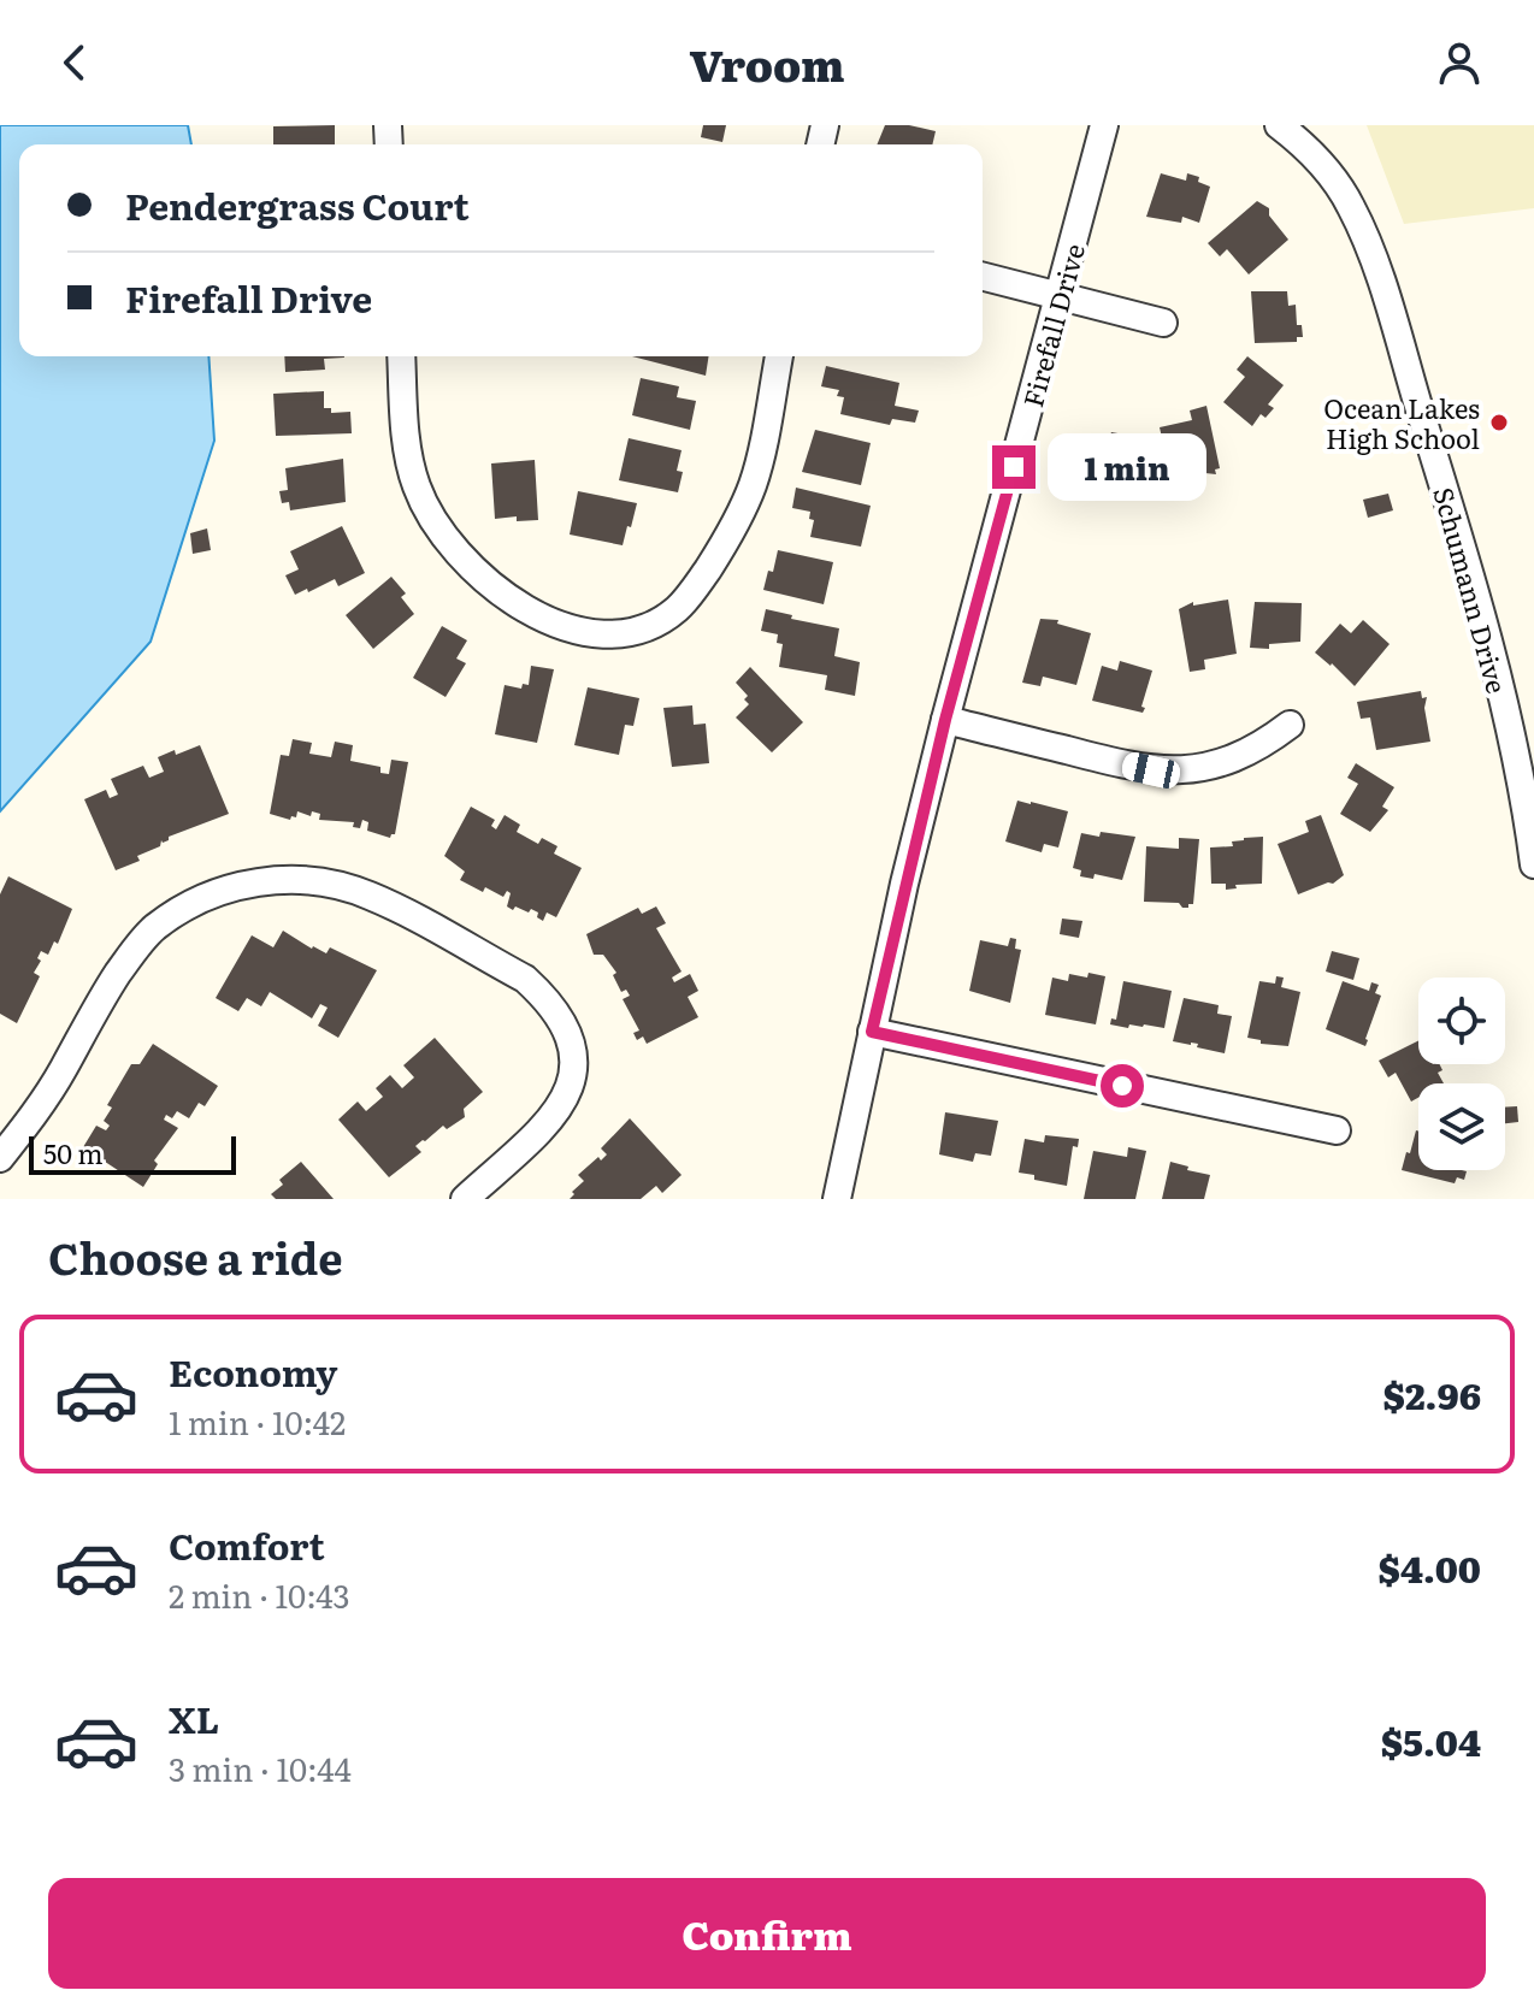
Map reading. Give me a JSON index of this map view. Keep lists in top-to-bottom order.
{
  "streets": {
    "street": ["Firefall Drive", "Schumann Drive"]
  },
  "places": ["Ocean Lakes High School"],
  "scale_bar": "50 m",
  "page": {
    "header": "Vroom",
    "banner": ["Pendergrass Court", "Firefall Drive"],
    "bubble": "1 min",
    "scale": "50 m",
    "heading": "Choose a ride",
    "list": [
      {
        "name": "Economy",
        "note": "1 min · 10:42",
        "value": "$2.96"
      },
      {
        "name": "Comfort",
        "note": "2 min · 10:43",
        "value": "$4.00"
      },
      {
        "name": "XL",
        "note": "3 min · 10:44",
        "value": "$5.04"
      }
    ],
    "buttons": "Confirm"
  }
}
